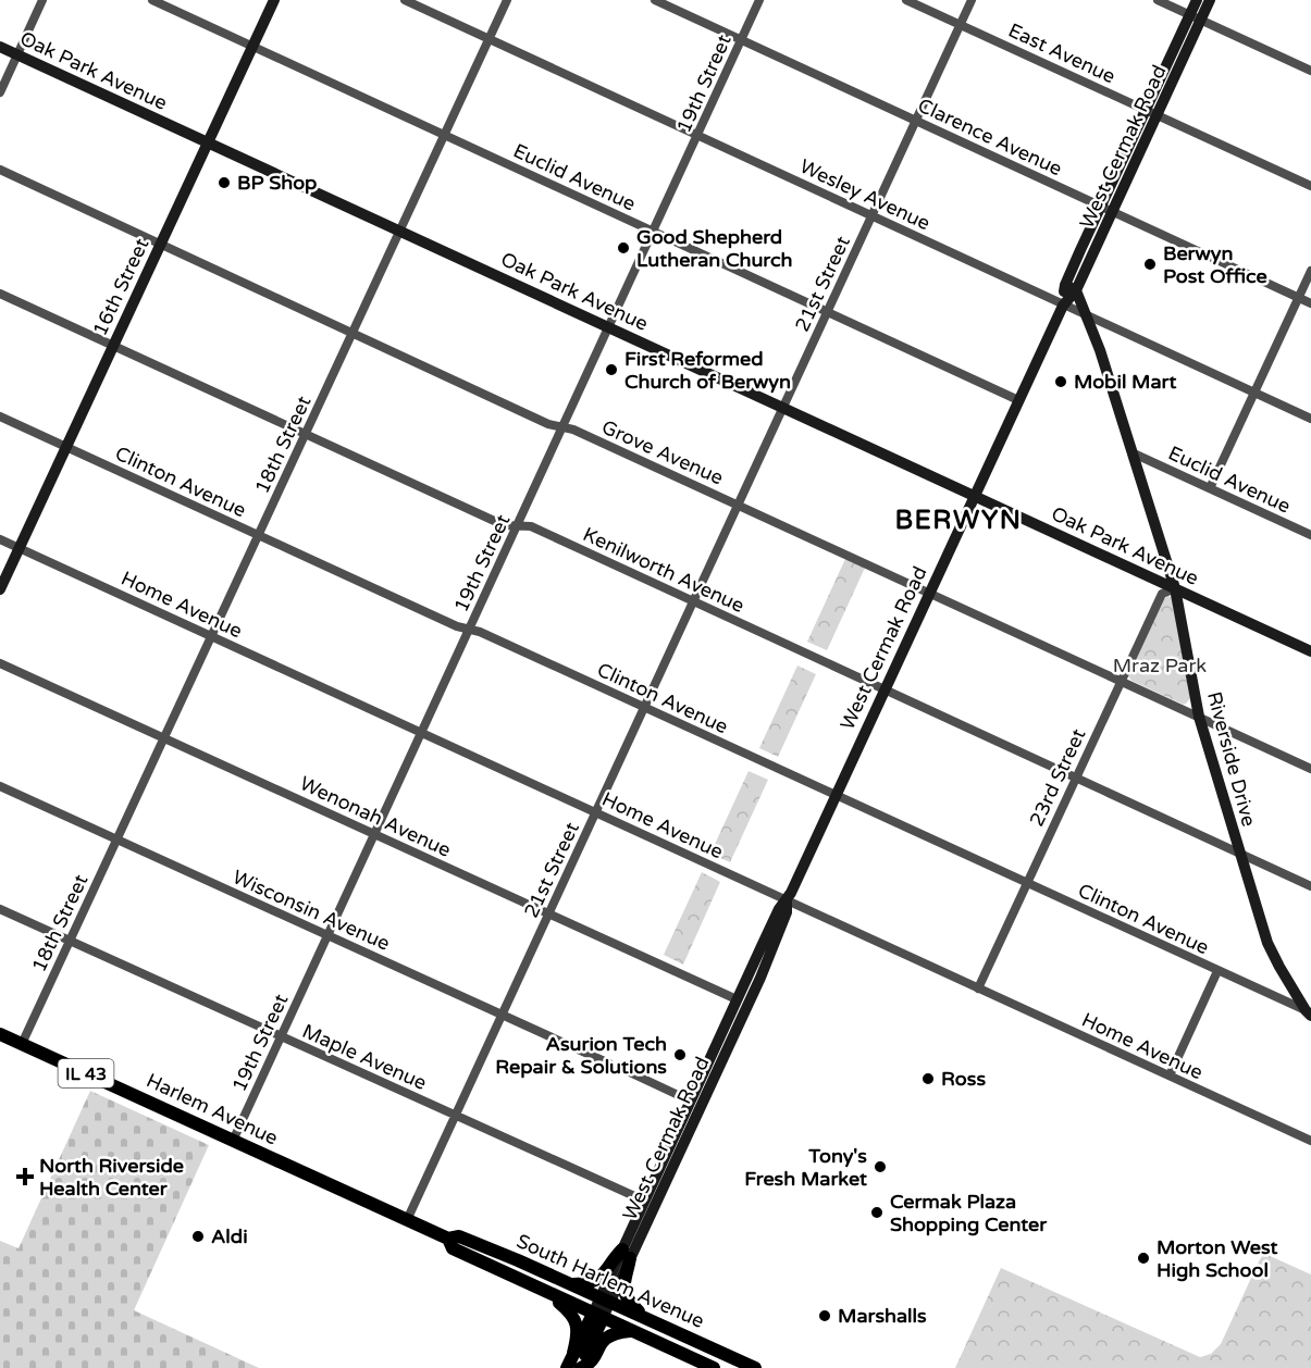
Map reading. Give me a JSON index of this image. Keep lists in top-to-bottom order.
{
  "streets": {
    "main road": ["IL 43", "Harlem Avenue", "South Harlem Avenue"],
    "street": [
      "East Avenue",
      "Oak Park Avenue",
      "19th Street",
      "Clarence Avenue",
      "West Cermak Road",
      "Euclid Avenue",
      "Wesley Avenue",
      "21st Street",
      "16th Street",
      "18th Street",
      "Grove Avenue",
      "Clinton Avenue",
      "Kenilworth Avenue",
      "Home Avenue",
      "Riverside Drive",
      "23rd Street",
      "Wenonah Avenue",
      "Wisconsin Avenue",
      "Maple Avenue"
    ]
  },
  "crossings": [
    ["East Avenue", "West Cermak Road"],
    ["East Avenue", "21st Street"],
    ["Oak Park Avenue", "19th Street"],
    ["Oak Park Avenue", "West Cermak Road"],
    ["Oak Park Avenue", "21st Street"],
    ["Oak Park Avenue", "16th Street"],
    ["Oak Park Avenue", "18th Street"],
    ["Oak Park Avenue", "Riverside Drive"],
    ["Oak Park Avenue", "23rd Street"],
    ["19th Street", "Clarence Avenue"],
    ["19th Street", "Euclid Avenue"],
    ["19th Street", "Wesley Avenue"],
    ["19th Street", "Grove Avenue"],
    ["19th Street", "Clinton Avenue"],
    ["19th Street", "Kenilworth Avenue"],
    ["19th Street", "Home Avenue"],
    ["19th Street", "Wenonah Avenue"],
    ["19th Street", "Wisconsin Avenue"],
    ["19th Street", "Maple Avenue"],
    ["19th Street", "Harlem Avenue"],
    ["Clarence Avenue", "West Cermak Road"],
    ["Clarence Avenue", "21st Street"],
    ["West Cermak Road", "Euclid Avenue"],
    ["West Cermak Road", "Wesley Avenue"],
    ["West Cermak Road", "Grove Avenue"],
    ["West Cermak Road", "Clinton Avenue"],
    ["West Cermak Road", "Kenilworth Avenue"],
    ["West Cermak Road", "Home Avenue"],
    ["West Cermak Road", "Riverside Drive"],
    ["West Cermak Road", "Wenonah Avenue"],
    ["West Cermak Road", "Maple Avenue"],
    ["West Cermak Road", "South Harlem Avenue"],
    ["Euclid Avenue", "21st Street"],
    ["Euclid Avenue", "16th Street"],
    ["Euclid Avenue", "18th Street"],
    ["Euclid Avenue", "Riverside Drive"],
    ["Wesley Avenue", "21st Street"],
    ["Wesley Avenue", "18th Street"],
    ["Wesley Avenue", "Riverside Drive"],
    ["21st Street", "Grove Avenue"],
    ["21st Street", "Clinton Avenue"],
    ["21st Street", "Kenilworth Avenue"],
    ["21st Street", "Home Avenue"],
    ["21st Street", "Wenonah Avenue"],
    ["21st Street", "Wisconsin Avenue"],
    ["21st Street", "Maple Avenue"],
    ["21st Street", "Harlem Avenue"],
    ["21st Street", "South Harlem Avenue"],
    ["16th Street", "Grove Avenue"],
    ["16th Street", "Clinton Avenue"],
    ["16th Street", "Kenilworth Avenue"],
    ["16th Street", "Home Avenue"],
    ["18th Street", "Grove Avenue"],
    ["18th Street", "Clinton Avenue"],
    ["18th Street", "Kenilworth Avenue"],
    ["18th Street", "Home Avenue"],
    ["18th Street", "Wenonah Avenue"],
    ["18th Street", "Wisconsin Avenue"],
    ["18th Street", "Maple Avenue"],
    ["18th Street", "Harlem Avenue"],
    ["Grove Avenue", "Riverside Drive"],
    ["Grove Avenue", "23rd Street"],
    ["Clinton Avenue", "Riverside Drive"],
    ["Clinton Avenue", "23rd Street"],
    ["Kenilworth Avenue", "Riverside Drive"],
    ["Kenilworth Avenue", "23rd Street"],
    ["Home Avenue", "23rd Street"],
    ["Riverside Drive", "23rd Street"],
    ["Harlem Avenue", "South Harlem Avenue"]
  ],
  "districts": ["BERWYN"],
  "parks": ["Mraz Park"],
  "places": {
    "other": [
      "BP Shop",
      "Good Shepherd Lutheran Church",
      "Berwyn Post Office",
      "First Reformed Church of Berwyn",
      "Mobil Mart",
      "Asurion Tech Repair & Solutions",
      "Ross",
      "Tony's Fresh Market",
      "Cermak Plaza Shopping Center",
      "Aldi",
      "Morton West High School",
      "Marshalls"
    ],
    "health": ["North Riverside Health Center"]
  }
}
